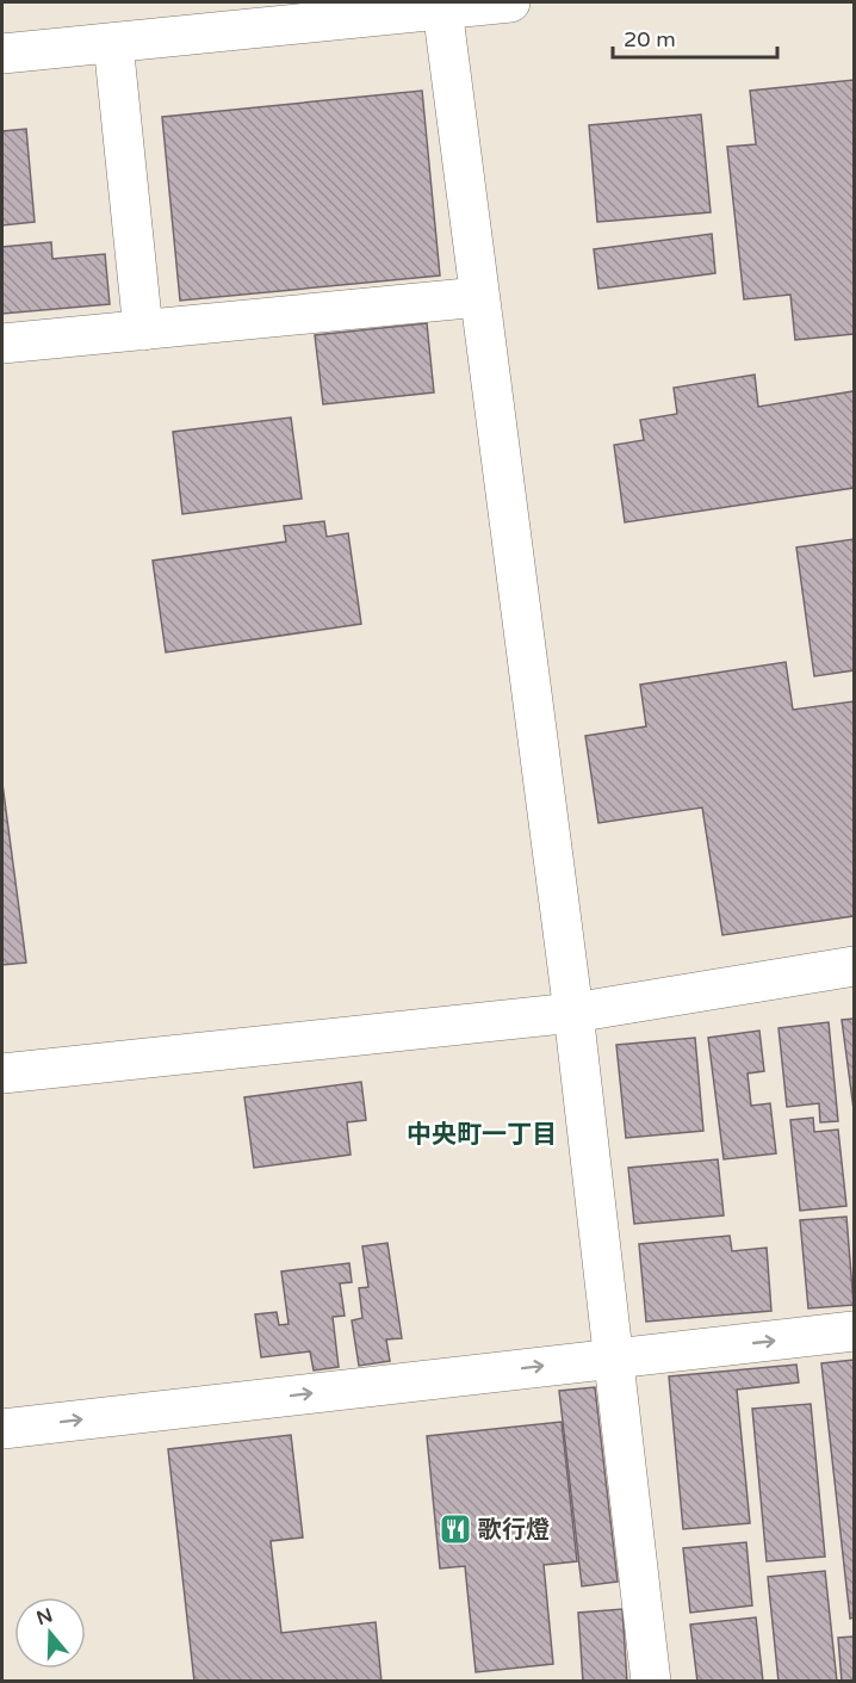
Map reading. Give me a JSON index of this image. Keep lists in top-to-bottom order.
{
  "districts": ["中央町一丁目"],
  "places": {
    "restaurant": ["歌行燈"]
  },
  "scale_bar": "20 m",
  "north": "top"
}
